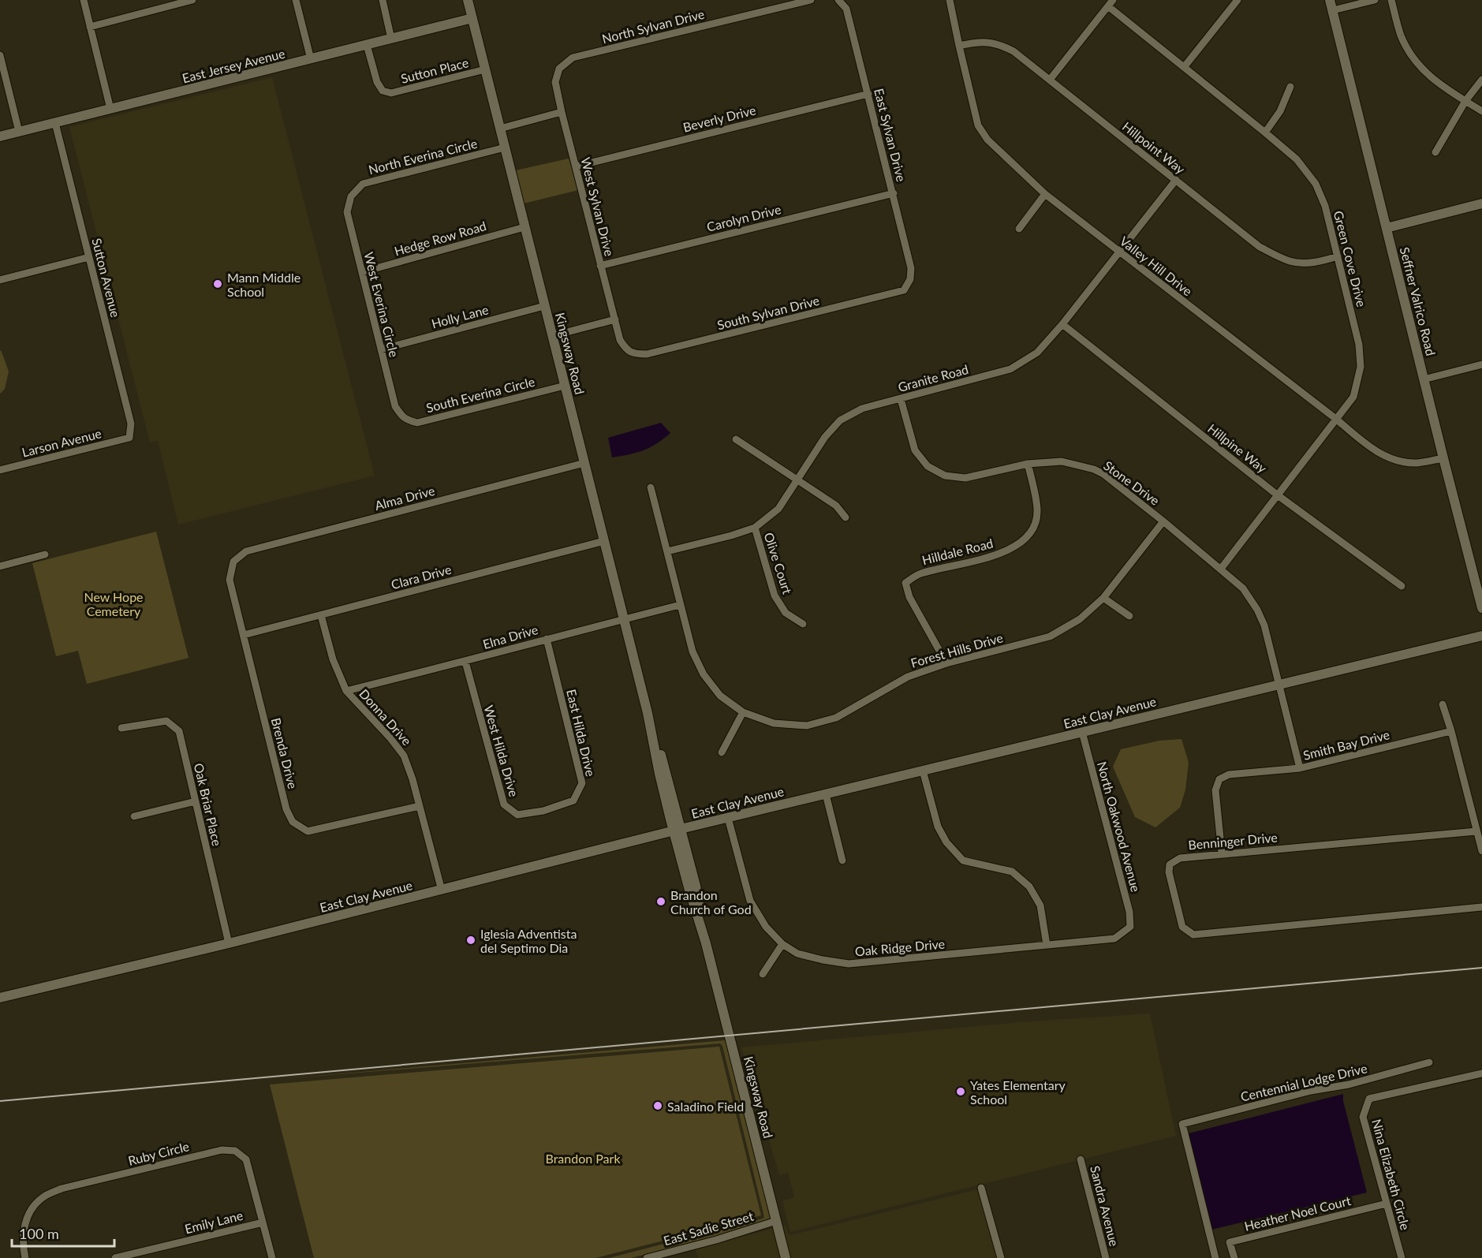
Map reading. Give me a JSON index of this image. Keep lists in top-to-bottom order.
{
  "streets": {
    "street": [
      "North Sylvan Drive",
      "East Jersey Avenue",
      "Sutton Place",
      "Beverly Drive",
      "East Sylvan Drive",
      "Hillpoint Way",
      "North Everina Circle",
      "West Sylvan Drive",
      "Carolyn Drive",
      "Hedge Row Road",
      "Green Cove Drive",
      "Valley Hill Drive",
      "Sutton Avenue",
      "Seffner Valrico Road",
      "West Everina Circle",
      "South Sylvan Drive",
      "Holly Lane",
      "Kingsway Road",
      "Granite Road",
      "South Everina Circle",
      "Larson Avenue",
      "Hillpine Way",
      "Stone Drive",
      "Alma Drive",
      "Hilldale Road",
      "Olive Court",
      "Clara Drive",
      "Elna Drive",
      "Forest Hills Drive",
      "East Clay Avenue",
      "Donna Drive",
      "East Hilda Drive",
      "Smith Bay Drive",
      "West Hilda Drive",
      "Brenda Drive",
      "Oak Briar Place",
      "North Oakwood Avenue",
      "Benninger Drive",
      "Oak Ridge Drive",
      "Centennial Lodge Drive",
      "Ruby Circle",
      "Nina Elizabeth Circle",
      "Sandra Avenue",
      "Heather Noel Court",
      "Emily Lane",
      "East Sadie Street"
    ]
  },
  "crossings": [
    ["North Sylvan Drive", "West Sylvan Drive"],
    ["East Jersey Avenue", "Sutton Place"],
    ["East Jersey Avenue", "Sutton Avenue"],
    ["East Jersey Avenue", "Kingsway Road"],
    ["Sutton Place", "Kingsway Road"],
    ["Beverly Drive", "East Sylvan Drive"],
    ["Beverly Drive", "West Sylvan Drive"],
    ["East Sylvan Drive", "Carolyn Drive"],
    ["East Sylvan Drive", "South Sylvan Drive"],
    ["Hillpoint Way", "Green Cove Drive"],
    ["Hillpoint Way", "Valley Hill Drive"],
    ["Hillpoint Way", "Granite Road"],
    ["North Everina Circle", "West Everina Circle"],
    ["North Everina Circle", "Kingsway Road"],
    ["West Sylvan Drive", "Carolyn Drive"],
    ["West Sylvan Drive", "South Sylvan Drive"],
    ["Hedge Row Road", "West Everina Circle"],
    ["Hedge Row Road", "Kingsway Road"],
    ["Green Cove Drive", "Valley Hill Drive"],
    ["Green Cove Drive", "Hillpine Way"],
    ["Green Cove Drive", "Stone Drive"],
    ["Valley Hill Drive", "Seffner Valrico Road"],
    ["Valley Hill Drive", "Granite Road"],
    ["Sutton Avenue", "Larson Avenue"],
    ["West Everina Circle", "Holly Lane"],
    ["West Everina Circle", "South Everina Circle"],
    ["Holly Lane", "Kingsway Road"],
    ["Kingsway Road", "South Everina Circle"],
    ["Kingsway Road", "Alma Drive"],
    ["Kingsway Road", "Clara Drive"],
    ["Kingsway Road", "Elna Drive"],
    ["Kingsway Road", "East Clay Avenue"],
    ["Kingsway Road", "East Sadie Street"],
    ["Granite Road", "Hillpine Way"],
    ["Granite Road", "Stone Drive"],
    ["Granite Road", "Olive Court"],
    ["Granite Road", "Forest Hills Drive"],
    ["Stone Drive", "Hilldale Road"],
    ["Stone Drive", "Forest Hills Drive"],
    ["Stone Drive", "East Clay Avenue"],
    ["Stone Drive", "Smith Bay Drive"],
    ["Alma Drive", "Brenda Drive"],
    ["Hilldale Road", "Forest Hills Drive"],
    ["Clara Drive", "Donna Drive"],
    ["Clara Drive", "Brenda Drive"],
    ["Elna Drive", "Forest Hills Drive"],
    ["Elna Drive", "Donna Drive"],
    ["Elna Drive", "East Hilda Drive"],
    ["Elna Drive", "West Hilda Drive"],
    ["East Clay Avenue", "Donna Drive"],
    ["East Clay Avenue", "Oak Briar Place"],
    ["East Clay Avenue", "North Oakwood Avenue"],
    ["East Clay Avenue", "Oak Ridge Drive"],
    ["Donna Drive", "Brenda Drive"],
    ["East Hilda Drive", "West Hilda Drive"],
    ["Smith Bay Drive", "Benninger Drive"],
    ["North Oakwood Avenue", "Oak Ridge Drive"],
    ["Ruby Circle", "Emily Lane"],
    ["Nina Elizabeth Circle", "Heather Noel Court"]
  ],
  "parks": ["New Hope Cemetery", "Brandon Park"],
  "places": [
    "Mann Middle School",
    "Brandon Church of God",
    "Iglesia Adventista del Septimo Dia",
    "Yates Elementary School",
    "Saladino Field"
  ],
  "scale_bar": "100 m"
}
